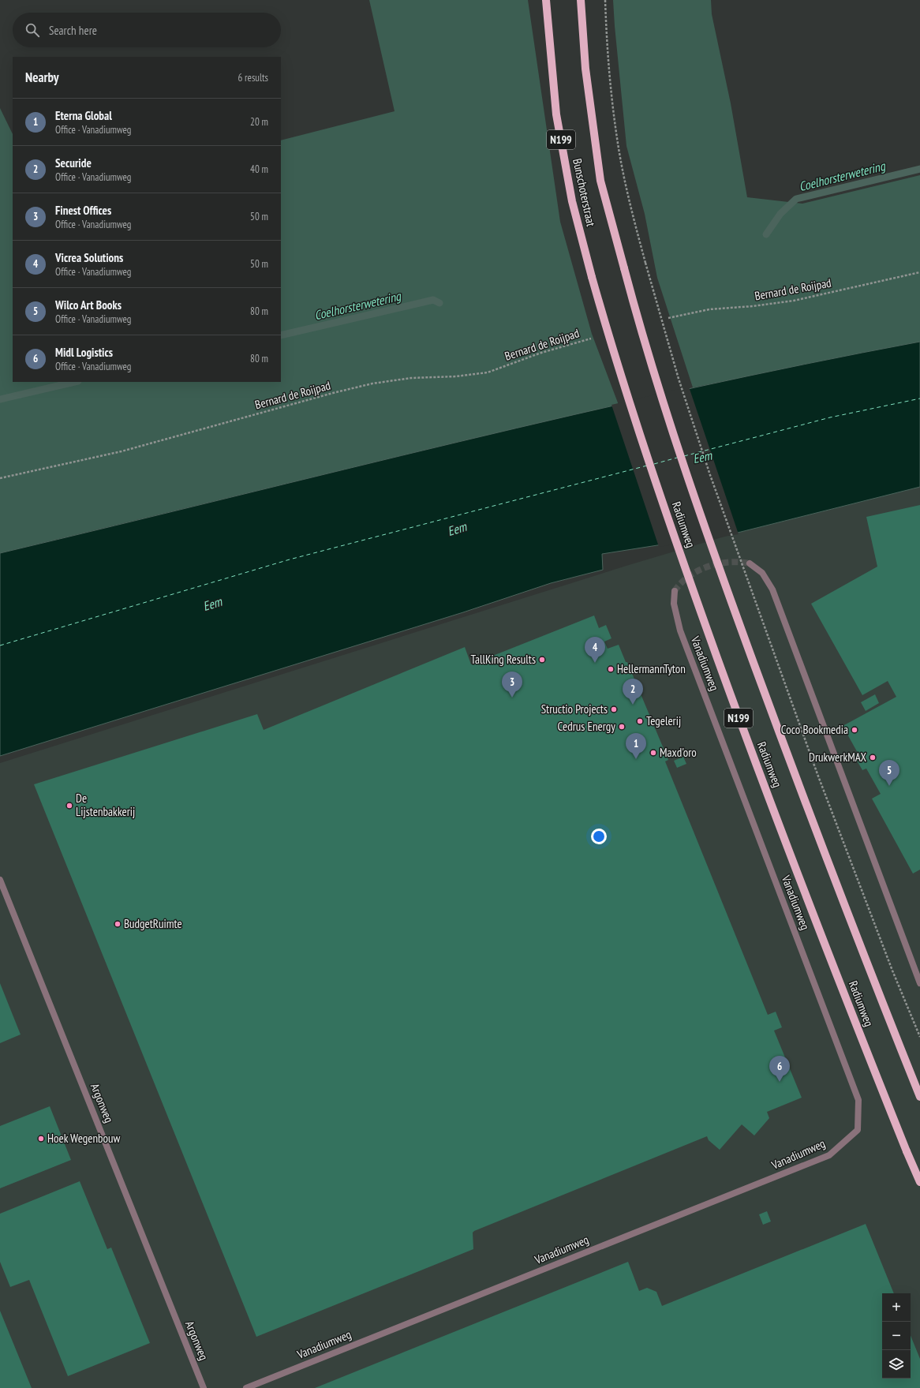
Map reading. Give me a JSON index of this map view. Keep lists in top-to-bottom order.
{
  "streets": {
    "main road": ["N199", "Bunschoterstraat", "Radiumweg"],
    "street": ["Vanadiumweg", "Argonweg"],
    "path": ["Bernard de Roijpad"]
  },
  "crossings": [
    ["Bunschoterstraat", "Radiumweg"]
  ],
  "water": ["Coelhorsterwetering", "Eem"],
  "places": [
    "TallKing Results",
    "HellermannTyton",
    "Structio Projects",
    "Tegelerij",
    "Cedrus Energy",
    "Coco Bookmedia",
    "Maxd'oro",
    "DrukwerkMAX",
    "De Lijstenbakkerij",
    "BudgetRuimte",
    "Hoek Wegenbouw"
  ],
  "page": {
    "search": "Search here",
    "heading": ["Nearby", "6 results"],
    "list": [
      {
        "mark": "1",
        "name": "Eterna Global",
        "note": "Office · Vanadiumweg",
        "value": "20 m"
      },
      {
        "mark": "2",
        "name": "Securide",
        "note": "Office · Vanadiumweg",
        "value": "40 m"
      },
      {
        "mark": "3",
        "name": "Finest Offices",
        "note": "Office · Vanadiumweg",
        "value": "50 m"
      },
      {
        "mark": "4",
        "name": "Vicrea Solutions",
        "note": "Office · Vanadiumweg",
        "value": "50 m"
      },
      {
        "mark": "5",
        "name": "Wilco Art Books",
        "note": "Office · Vanadiumweg",
        "value": "80 m"
      },
      {
        "mark": "6",
        "name": "Midl Logistics",
        "note": "Office · Vanadiumweg",
        "value": "80 m"
      }
    ],
    "pins": [
      "4",
      "3",
      "2",
      "1",
      "5",
      "6"
    ],
    "map_buttons": ["+", "−"]
  }
}
